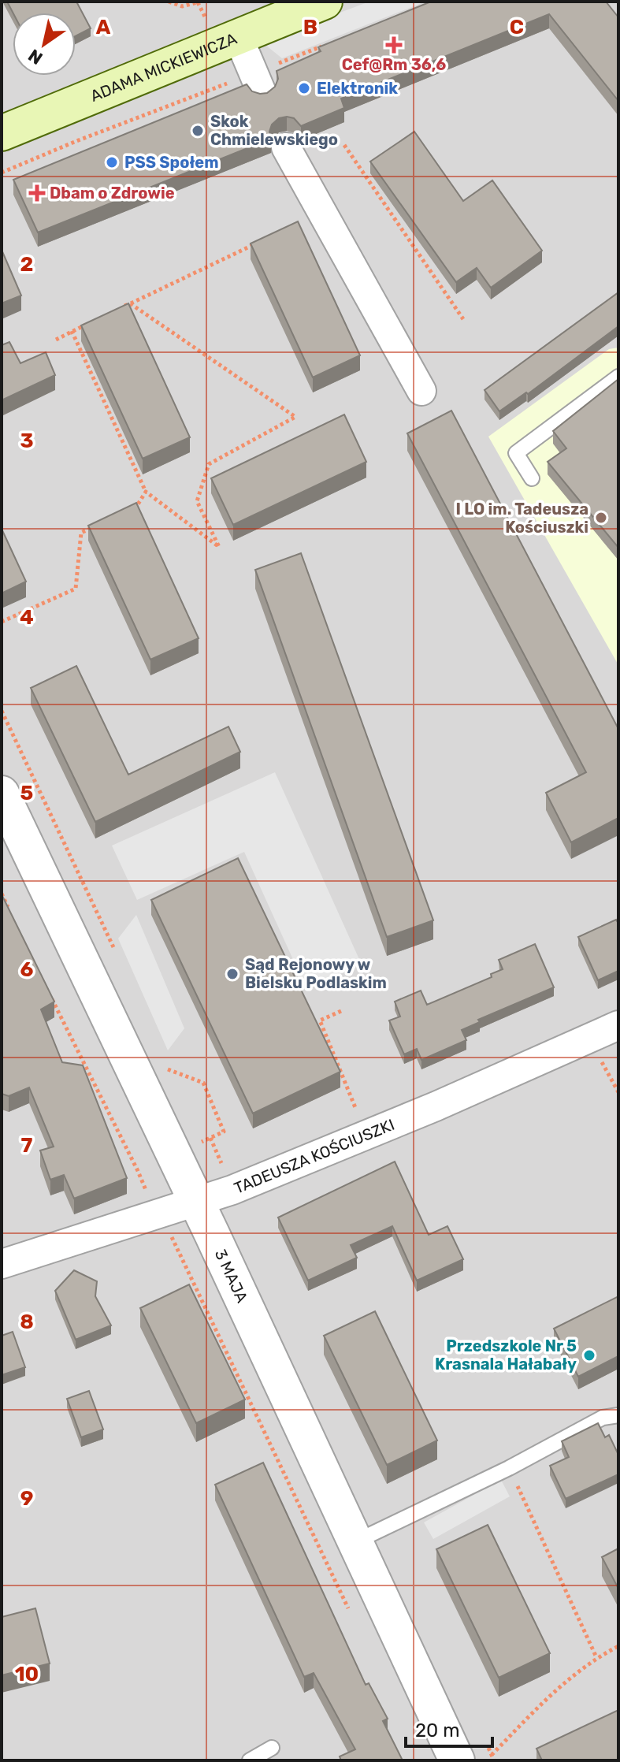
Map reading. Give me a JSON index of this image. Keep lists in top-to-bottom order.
{
  "streets": {
    "main road": ["ADAMA MICKIEWICZA"],
    "street": ["TADEUSZA KOŚCIUSZKI", "3 MAJA"]
  },
  "crossings": [
    ["TADEUSZA KOŚCIUSZKI", "3 MAJA"]
  ],
  "places": {
    "health": ["Cef@Rm 36,6", "Dbam o Zdrowie"],
    "other": [
      "Elektronik",
      "Skok Chmielewskiego",
      "PSS Społem",
      "I LO im. Tadeusza Kościuszki",
      "Sąd Rejonowy w Bielsku Podlaskim",
      "Przedszkole Nr 5 Krasnala Hałabały"
    ]
  },
  "scale_bar": "20 m",
  "north": "bottom left",
  "grid": {
    "columns": ["A", "B", "C"],
    "rows": [
      "2",
      "3",
      "4",
      "5",
      "6",
      "7",
      "8",
      "9",
      "10"
    ]
  }
}
